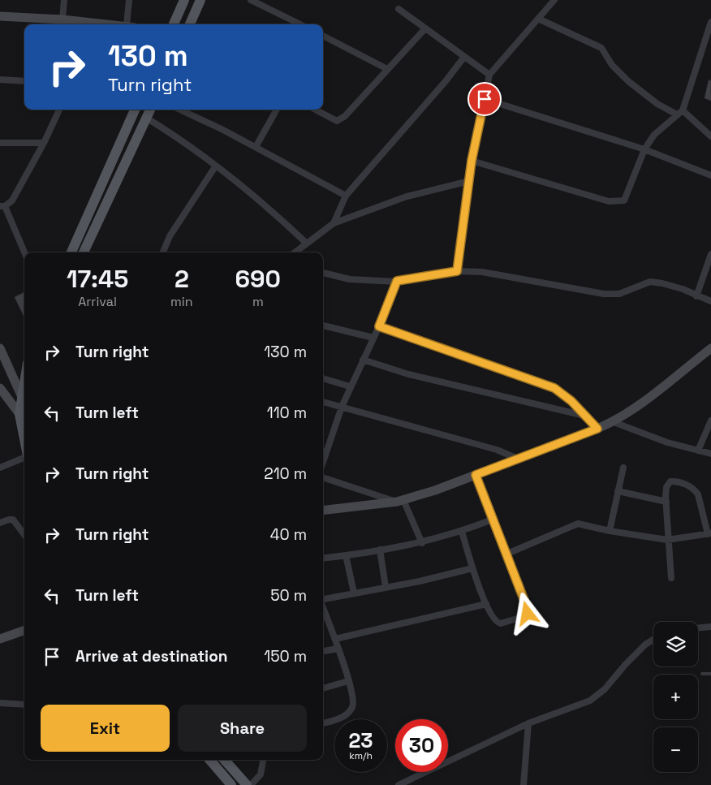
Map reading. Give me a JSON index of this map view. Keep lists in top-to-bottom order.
{
  "page": {
    "turn": ["130 m", "Turn right"],
    "eta": [
      "17:45",
      "Arrival",
      "2",
      "min",
      "690",
      "m"
    ],
    "list": [
      {
        "name": "Turn right",
        "value": "130 m"
      },
      {
        "name": "Turn left",
        "value": "110 m"
      },
      {
        "name": "Turn right",
        "value": "210 m"
      },
      {
        "name": "Turn right",
        "value": "40 m"
      },
      {
        "name": "Turn left",
        "value": "50 m"
      },
      {
        "name": "Arrive at destination",
        "value": "150 m"
      }
    ],
    "map_buttons": ["+", "−"],
    "buttons": ["Exit", "Share"],
    "speed": "23 km/h",
    "limit": "30"
  }
}
